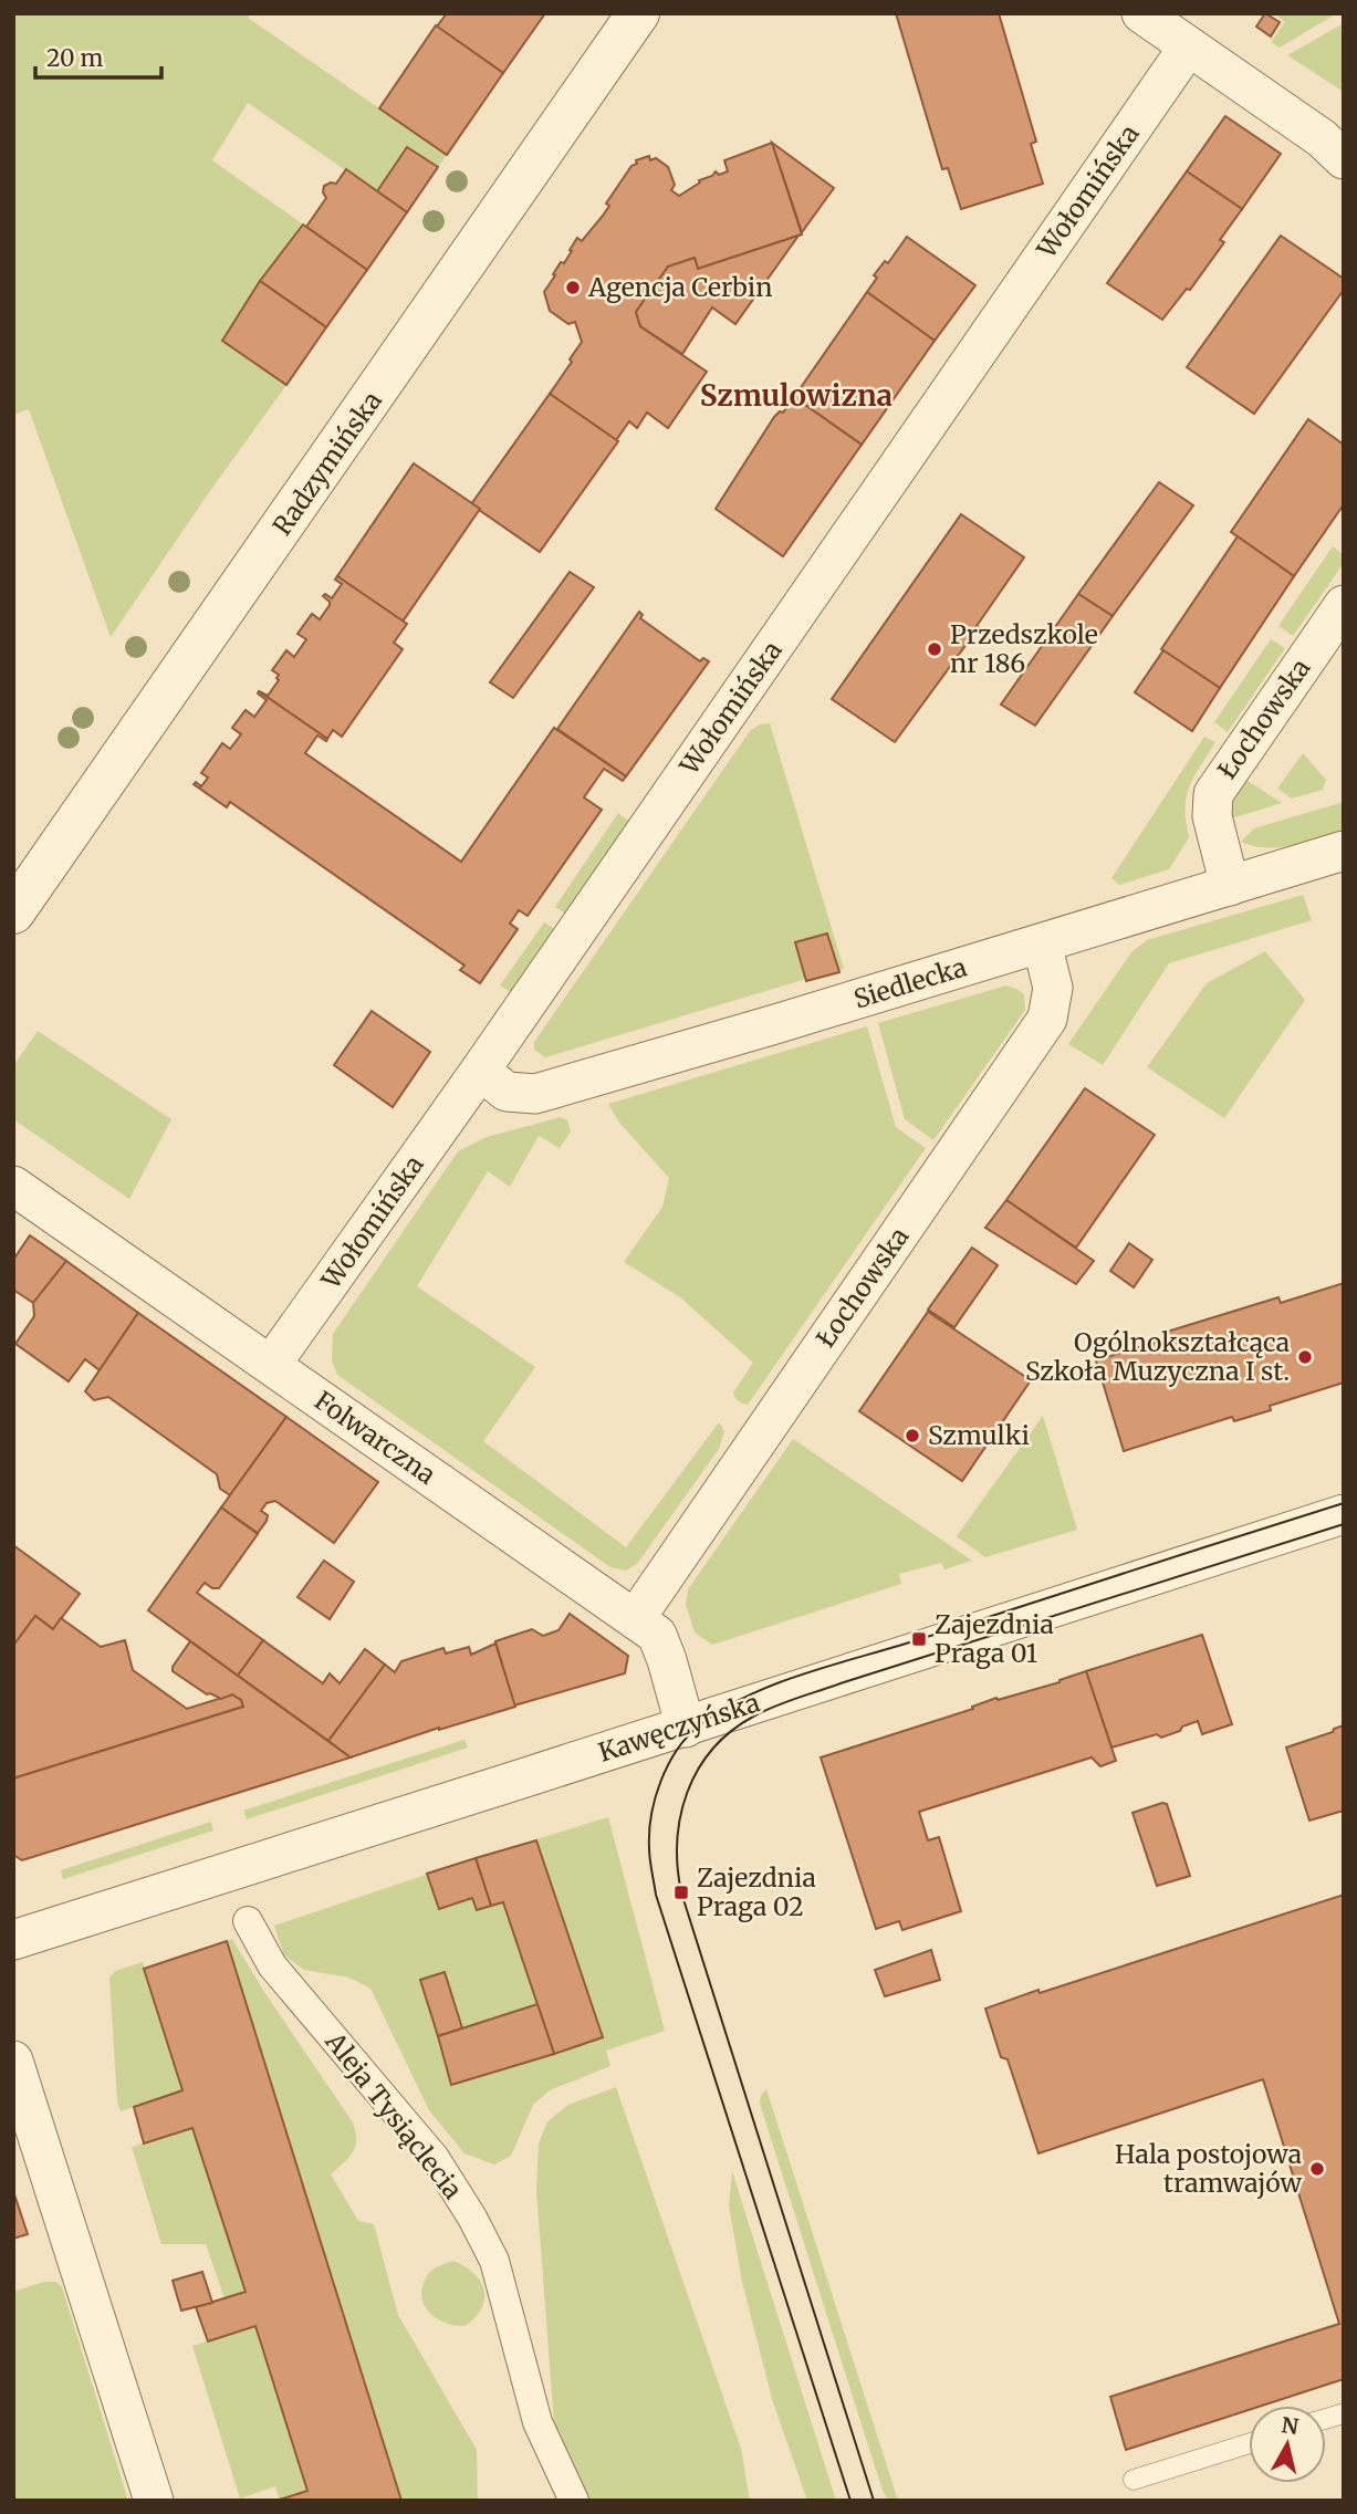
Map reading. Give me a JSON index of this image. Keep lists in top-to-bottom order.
{
  "streets": {
    "street": [
      "Wołomińska",
      "Radzymińska",
      "Łochowska",
      "Siedlecka",
      "Folwarczna",
      "Kawęczyńska",
      "Aleja Tysiąclecia"
    ]
  },
  "crossings": [
    ["Wołomińska", "Siedlecka"],
    ["Wołomińska", "Folwarczna"],
    ["Łochowska", "Siedlecka"],
    ["Łochowska", "Folwarczna"],
    ["Folwarczna", "Kawęczyńska"]
  ],
  "districts": ["Szmulowizna"],
  "places": {
    "other": [
      "Agencja Cerbin",
      "Przedszkole nr 186",
      "Ogólnokształcąca Szkoła Muzyczna I st.",
      "Szmulki",
      "Hala postojowa tramwajów"
    ],
    "transit": ["Zajezdnia Praga 01", "Zajezdnia Praga 02"]
  },
  "scale_bar": "20 m",
  "north": "top"
}
